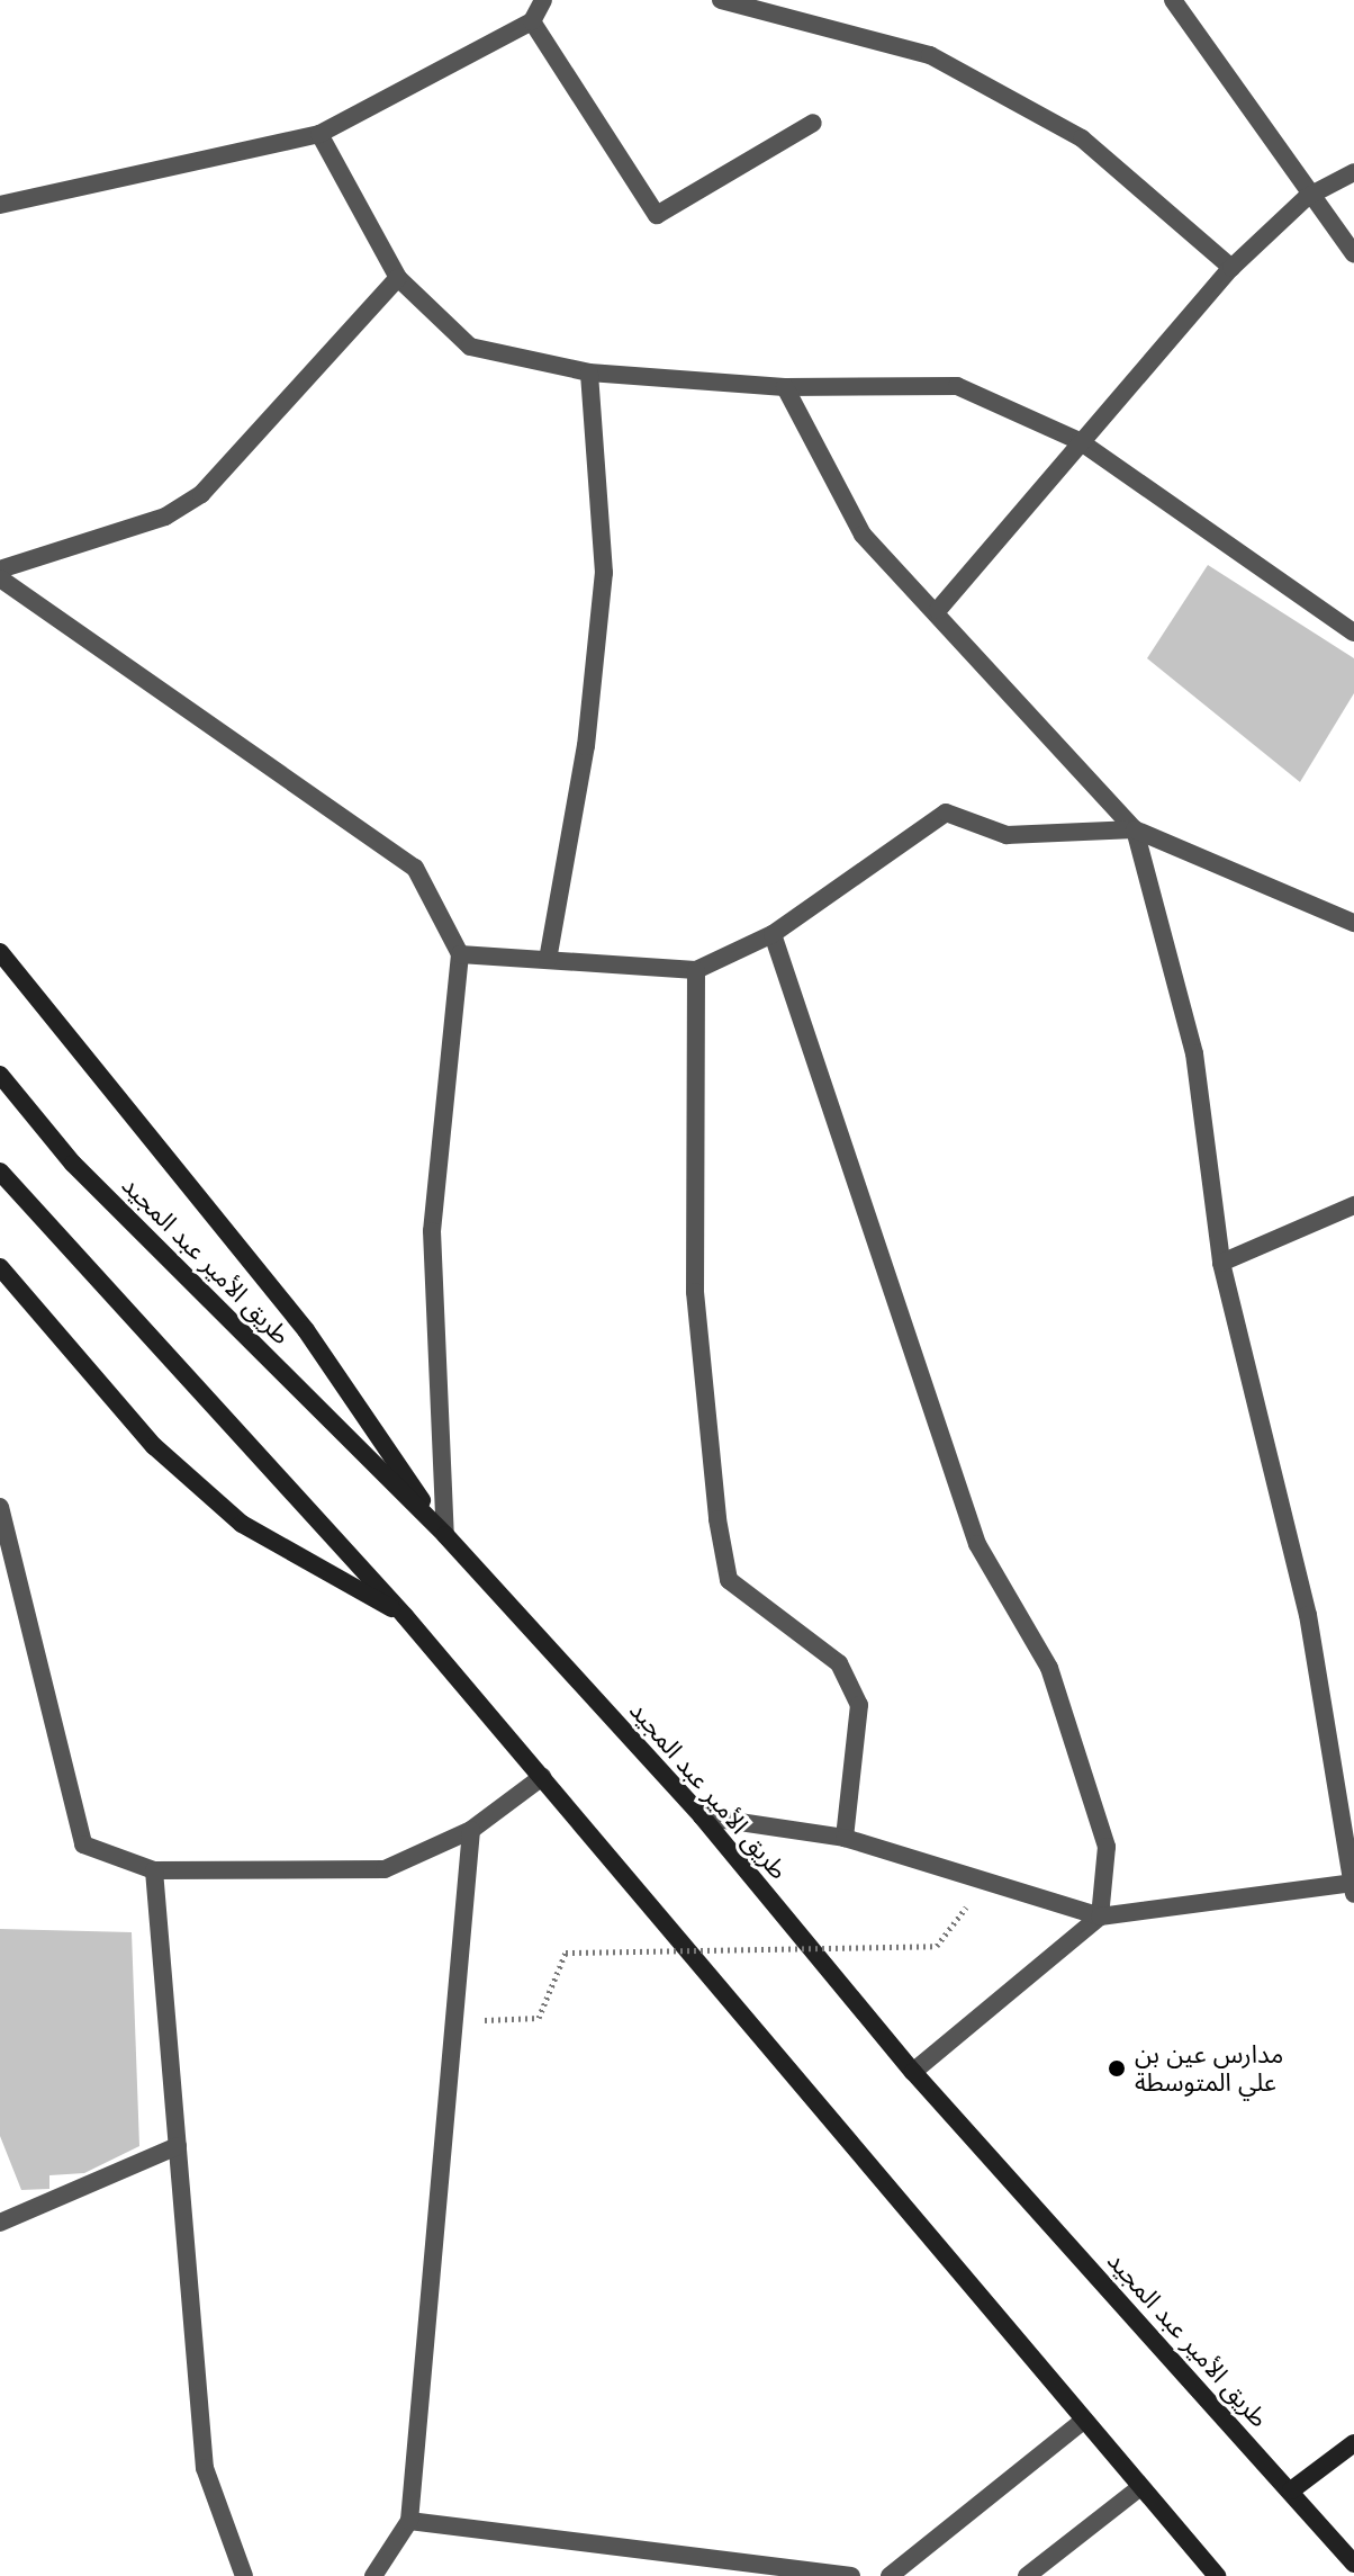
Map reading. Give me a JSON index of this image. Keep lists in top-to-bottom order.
{
  "streets": {
    "main road": ["طريق الأمير عبد المجيد"]
  },
  "places": ["مدارس عين بن علي المتوسطة"]
}
